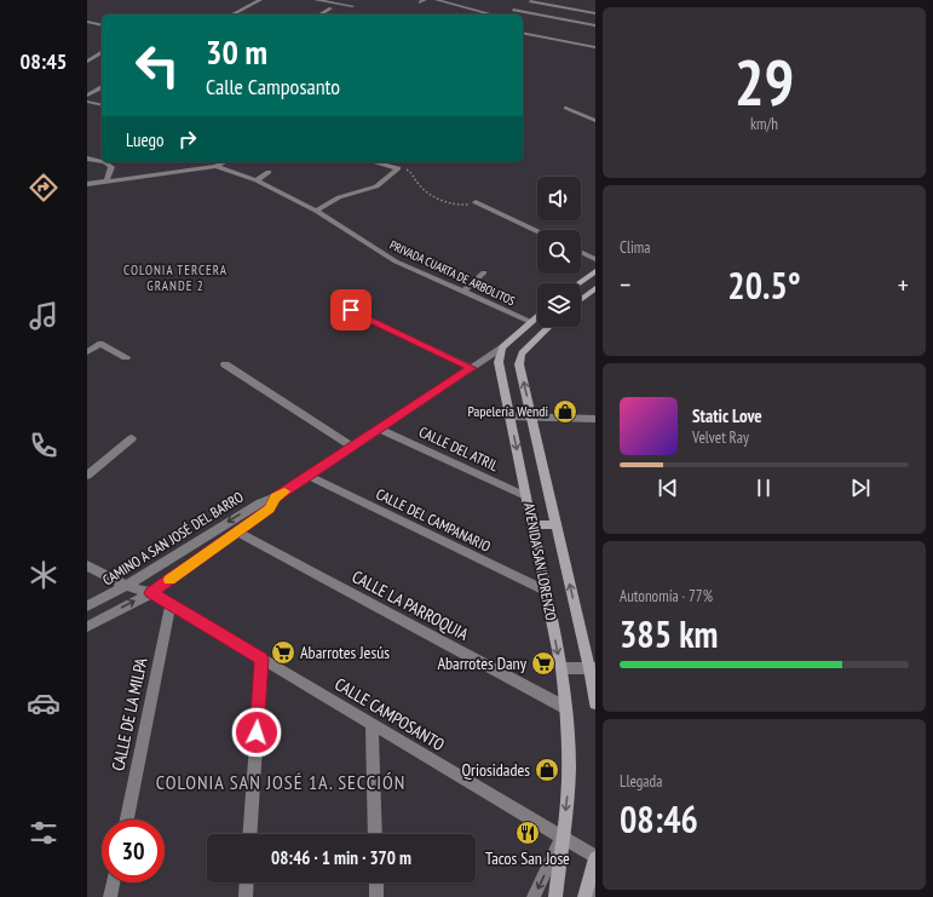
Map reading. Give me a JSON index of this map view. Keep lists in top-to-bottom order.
{
  "streets": {
    "street": [
      "PRIVADA CUARTA DE ARBOLITOS",
      "CALLE DEL ATRIL",
      "CALLE DEL CAMPANARIO",
      "CAMINO A SAN JOSÉ DEL BARRO",
      "AVENIDA SAN LORENZO",
      "CALLE LA PARROQUIA",
      "CALLE DE LA MILPA",
      "CALLE CAMPOSANTO"
    ]
  },
  "crossings": [
    ["CALLE DEL ATRIL", "CAMINO A SAN JOSÉ DEL BARRO"],
    ["CALLE DEL ATRIL", "AVENIDA SAN LORENZO"],
    ["CALLE DEL CAMPANARIO", "CAMINO A SAN JOSÉ DEL BARRO"],
    ["CALLE DEL CAMPANARIO", "AVENIDA SAN LORENZO"],
    ["CAMINO A SAN JOSÉ DEL BARRO", "AVENIDA SAN LORENZO"],
    ["CAMINO A SAN JOSÉ DEL BARRO", "CALLE LA PARROQUIA"],
    ["CAMINO A SAN JOSÉ DEL BARRO", "CALLE CAMPOSANTO"],
    ["AVENIDA SAN LORENZO", "CALLE LA PARROQUIA"],
    ["AVENIDA SAN LORENZO", "CALLE CAMPOSANTO"],
    ["CALLE DE LA MILPA", "CALLE CAMPOSANTO"]
  ],
  "districts": ["COLONIA TERCERA GRANDE 2", "COLONIA SAN JOSÉ 1A. SECCIÓN"],
  "places": {
    "shop": ["Papelería Wendi", "Qriosidades"],
    "supermarket": ["Abarrotes Jesús", "Abarrotes Dany"],
    "restaurant": ["Tacos San Jose"]
  },
  "page": {
    "tabs": "08:45",
    "tile": [
      ["29", "km/h"],
      "Clima",
      ["Autonomía · 77%", "385 km"],
      ["Llegada", "08:46"]
    ],
    "turn": ["30 m", "Calle Camposanto"],
    "then": "Luego",
    "heat": ["−", "20.5°", "+"],
    "song": ["Static Love", "Velvet Ray"],
    "limit": "30",
    "trip": "08:46 · 1 min · 370 m"
  }
}
